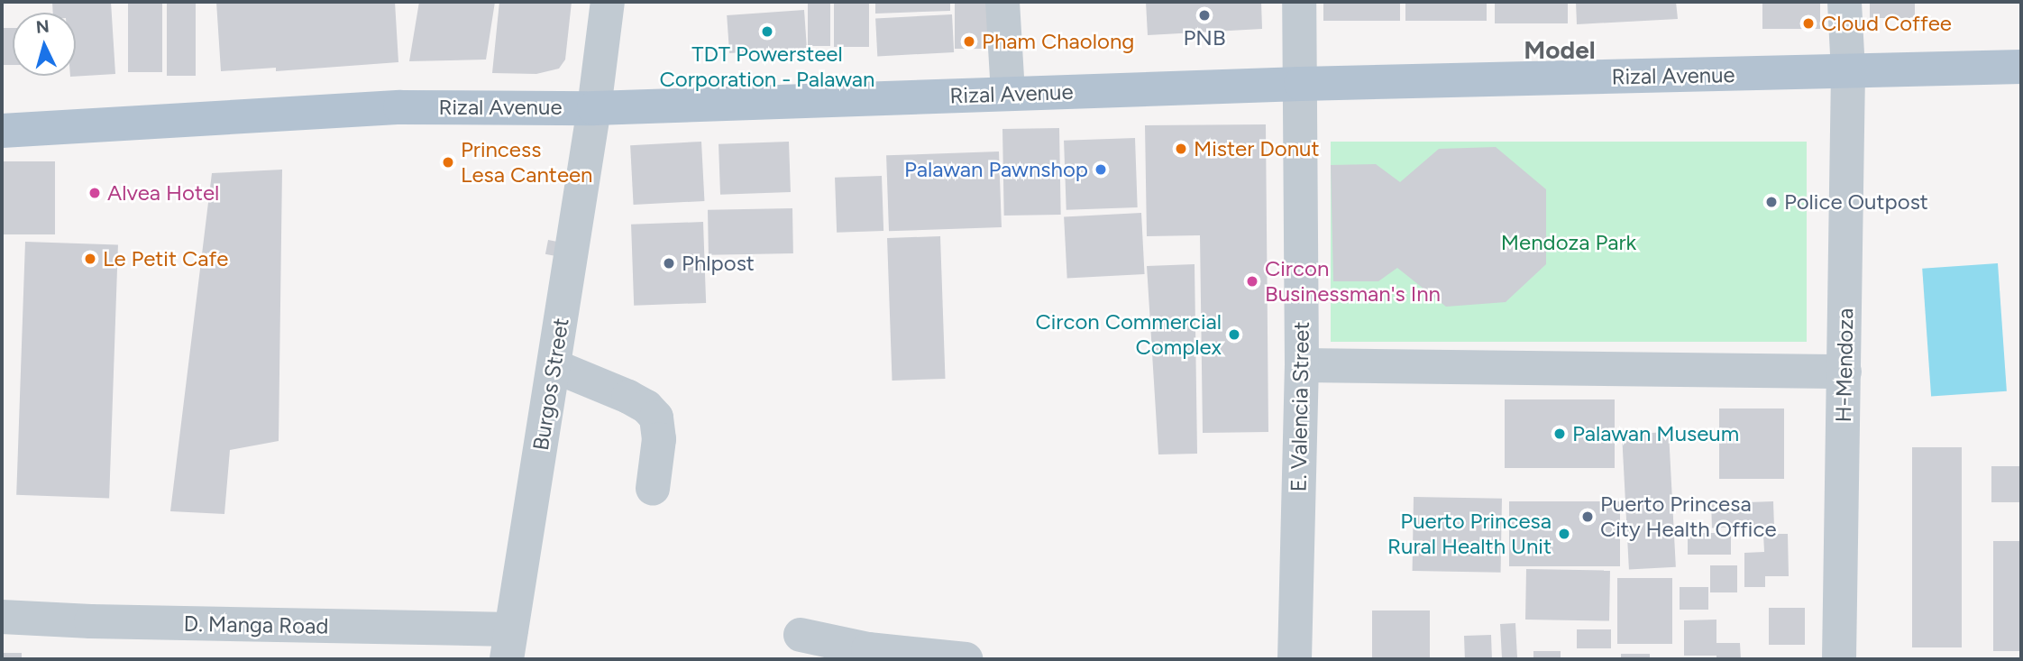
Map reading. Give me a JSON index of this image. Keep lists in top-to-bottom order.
{
  "streets": {
    "main road": ["Rizal Avenue"],
    "street": [
      "H-Mendoza",
      "Burgos Street",
      "E. Valencia Street",
      "D. Manga Road"
    ]
  },
  "crossings": [
    ["Rizal Avenue", "H-Mendoza"],
    ["Rizal Avenue", "Burgos Street"],
    ["Rizal Avenue", "E. Valencia Street"],
    ["Burgos Street", "D. Manga Road"]
  ],
  "districts": ["Model"],
  "parks": ["Mendoza Park"],
  "places": [
    "PNB",
    "Cloud Coffee",
    "TDT Powersteel Corporation - Palawan",
    "Pham Chaolong",
    "Mister Donut",
    "Princess Lesa Canteen",
    "Palawan Pawnshop",
    "Alvea Hotel",
    "Police Outpost",
    "Le Petit Cafe",
    "Phlpost",
    "Circon Businessman's Inn",
    "Circon Commercial Complex",
    "Palawan Museum",
    "Puerto Princesa City Health Office",
    "Puerto Princesa Rural Health Unit"
  ],
  "north": "top"
}
